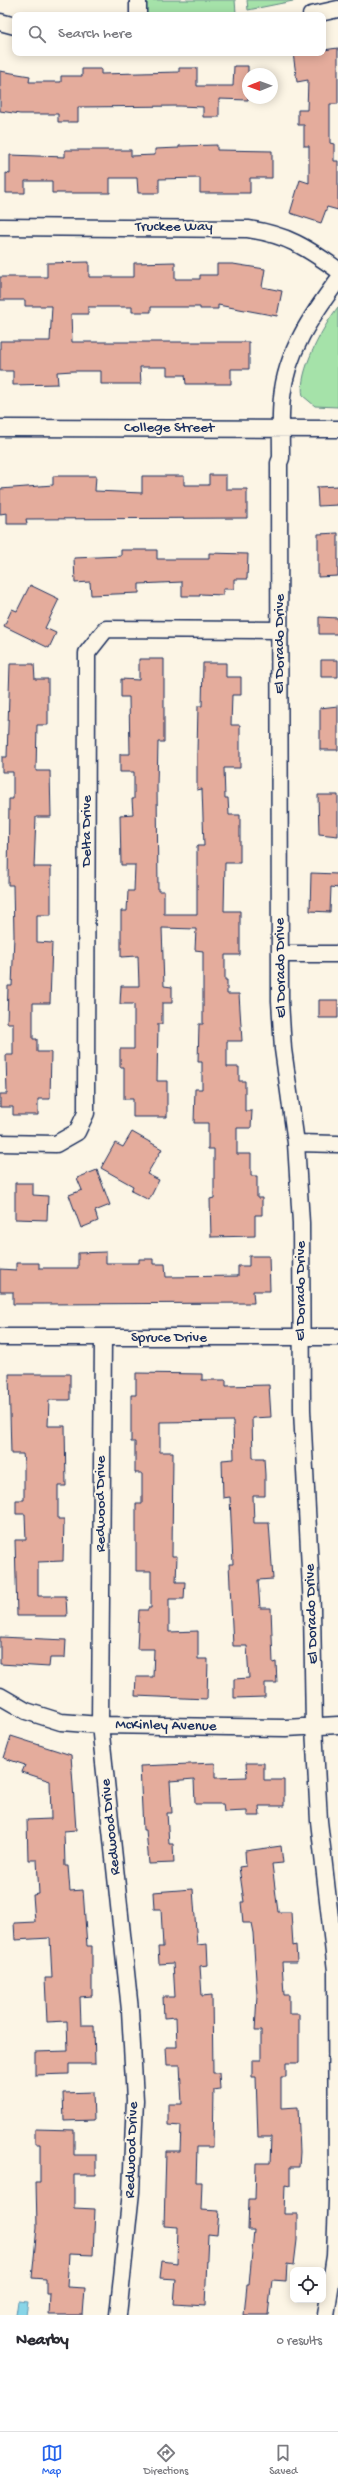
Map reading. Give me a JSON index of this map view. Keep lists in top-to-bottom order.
{
  "streets": {
    "street": [
      "Truckee Way",
      "College Street",
      "El Dorado Drive",
      "Delta Drive",
      "Spruce Drive",
      "Redwood Drive",
      "McKinley Avenue"
    ]
  },
  "crossings": [
    ["College Street", "El Dorado Drive"],
    ["El Dorado Drive", "Delta Drive"],
    ["El Dorado Drive", "Spruce Drive"],
    ["El Dorado Drive", "McKinley Avenue"],
    ["Spruce Drive", "Redwood Drive"],
    ["Redwood Drive", "McKinley Avenue"]
  ],
  "north": "left",
  "page": {
    "search": "Search here",
    "heading": ["Nearby", "0 results"],
    "nav": ["Map", "Directions", "Saved"]
  }
}
